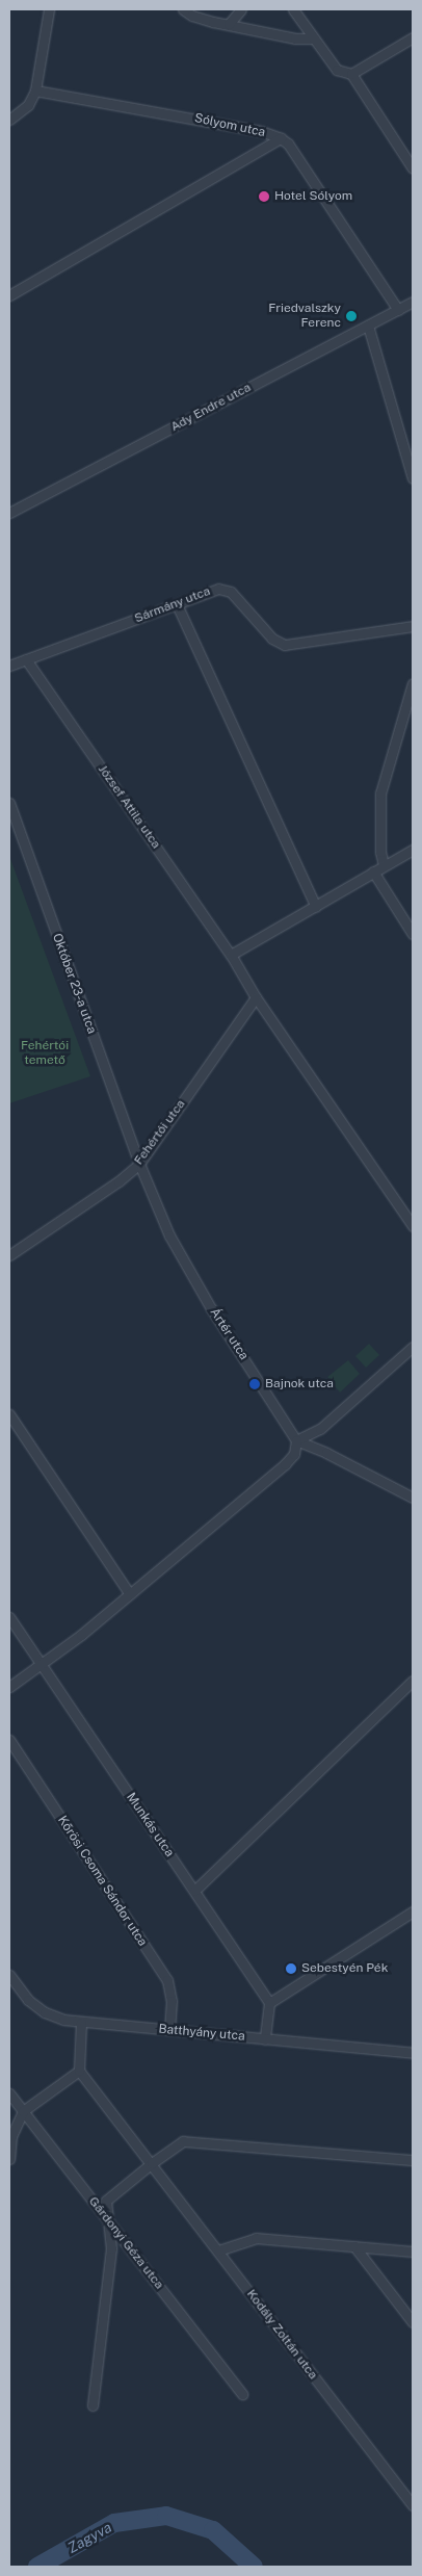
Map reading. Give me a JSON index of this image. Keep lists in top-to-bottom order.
{
  "streets": {
    "street": [
      "Sólyom utca",
      "Ady Endre utca",
      "Sármány utca",
      "József Attila utca",
      "Október 23-a utca",
      "Fehértói utca",
      "Ártér utca",
      "Munkás utca",
      "Kőrösi Csoma Sándor utca",
      "Batthyány utca",
      "Gárdonyi Géza utca",
      "Kodály Zoltán utca"
    ]
  },
  "crossings": [
    ["Sólyom utca", "Ady Endre utca"],
    ["Sármány utca", "József Attila utca"],
    ["József Attila utca", "Fehértói utca"],
    ["Október 23-a utca", "Fehértói utca"],
    ["Október 23-a utca", "Ártér utca"],
    ["Fehértói utca", "Ártér utca"],
    ["Kőrösi Csoma Sándor utca", "Batthyány utca"]
  ],
  "water": ["Zagyva"],
  "parks": ["Fehértói temető"],
  "places": [
    "Hotel Sólyom",
    "Friedvalszky Ferenc",
    "Bajnok utca",
    "Sebestyén Pék"
  ]
}
